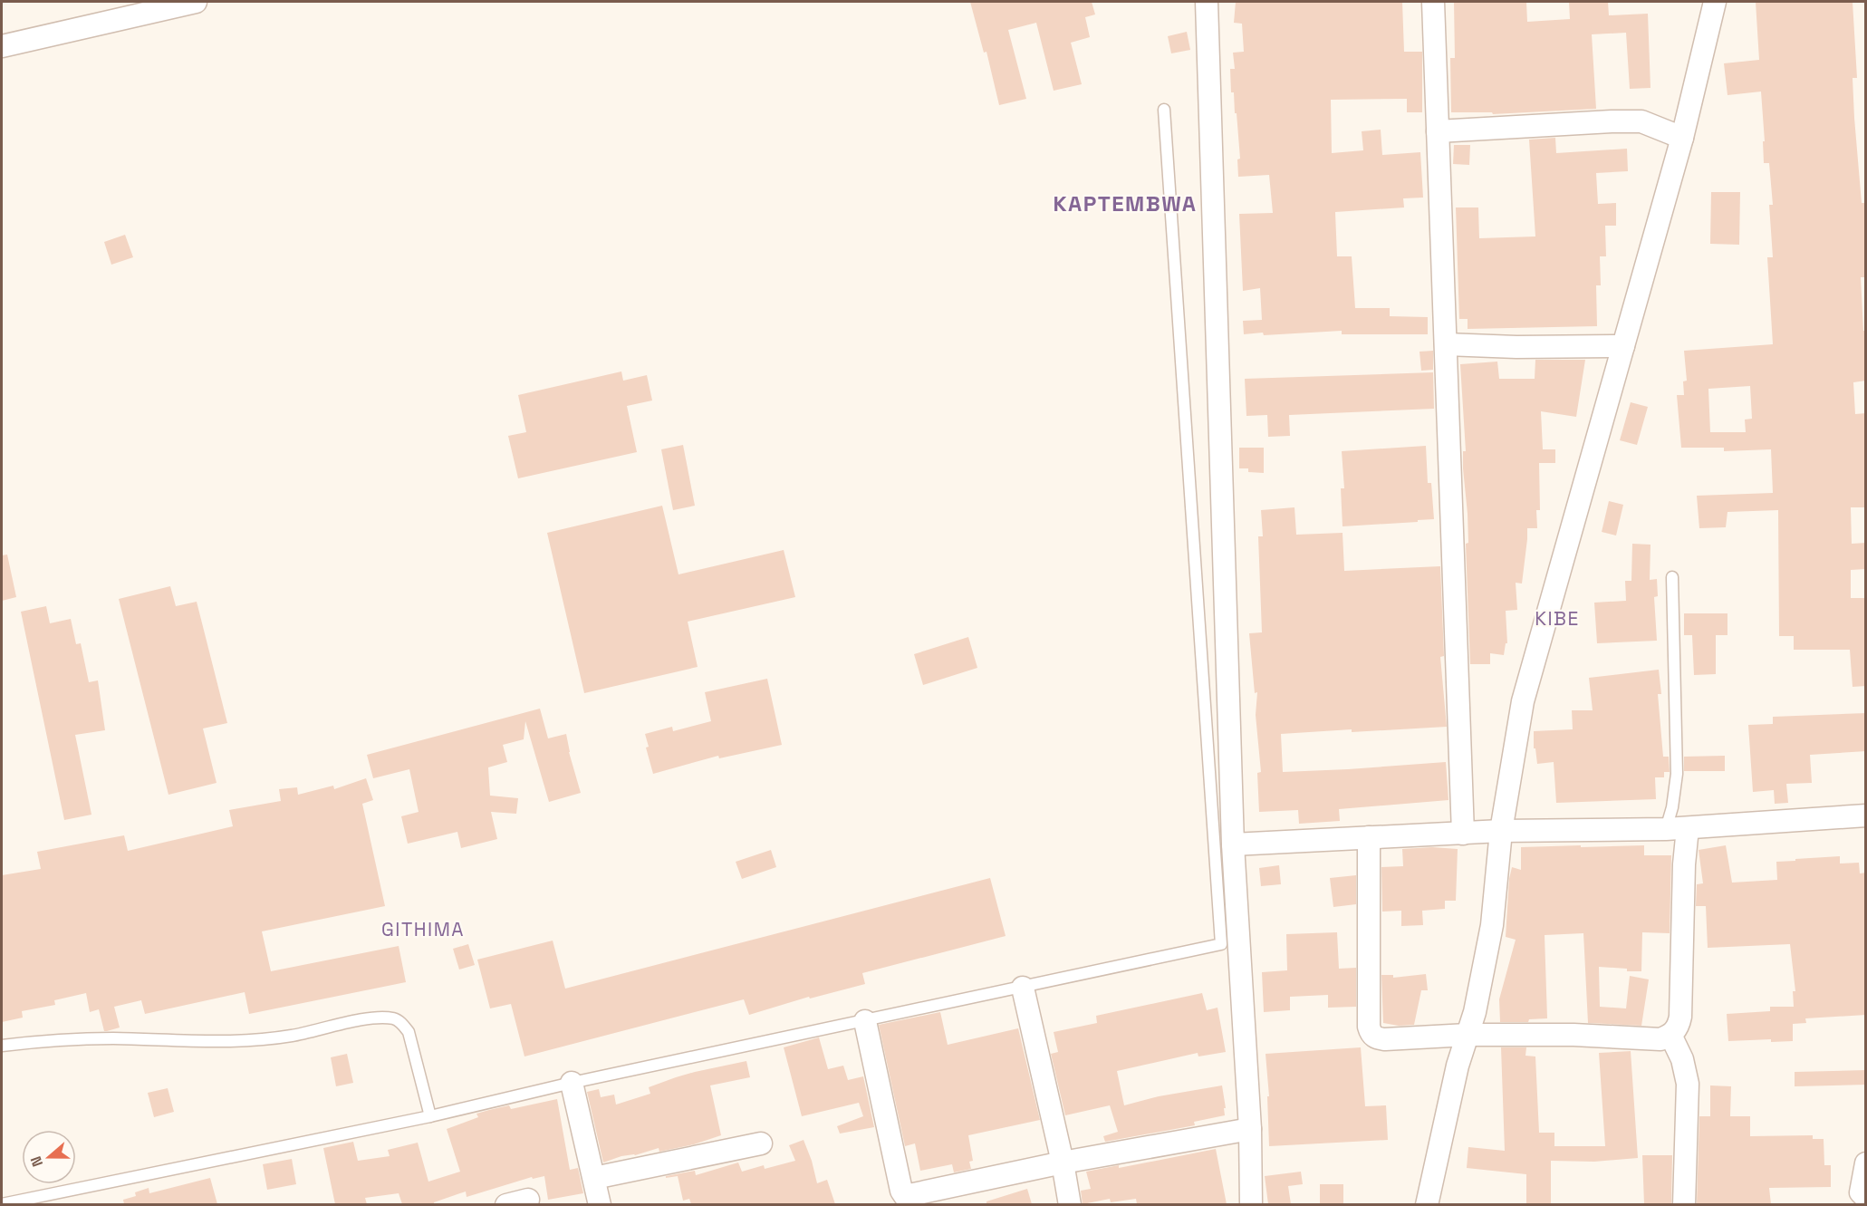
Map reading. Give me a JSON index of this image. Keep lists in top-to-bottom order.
{
  "districts": ["KAPTEMBWA", "KIBE", "GITHIMA"],
  "north": "left"
}
